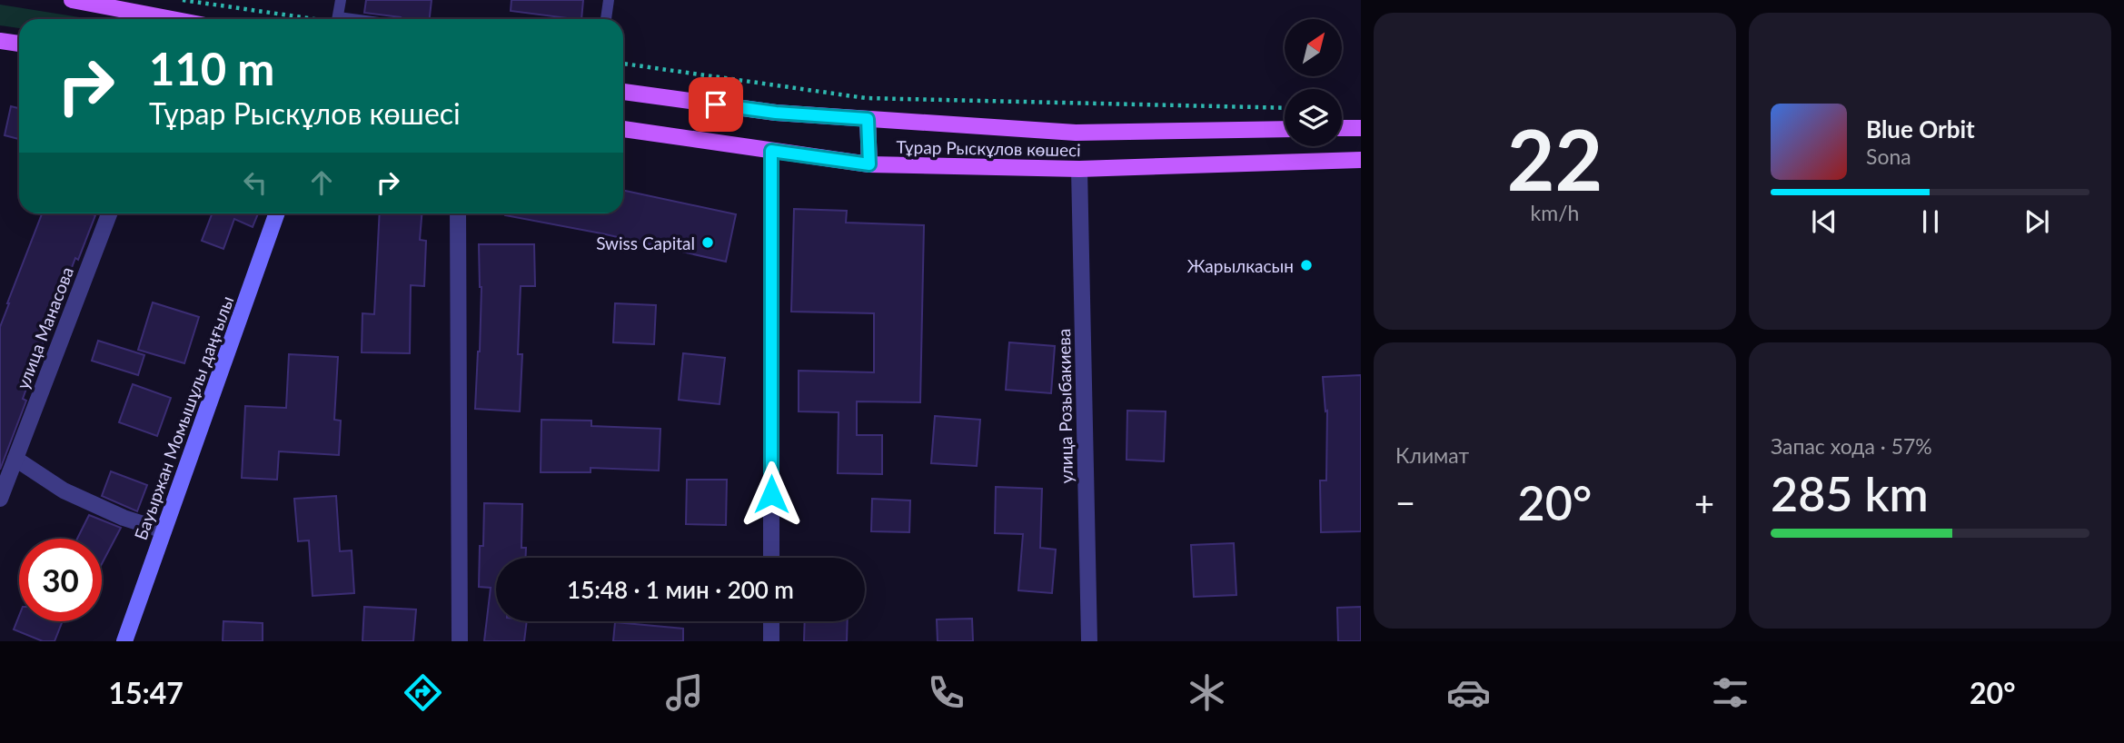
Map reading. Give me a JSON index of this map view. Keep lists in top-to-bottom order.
{
  "streets": {
    "main road": ["Тұрар Рыскұлов көшесі", "Бауыржан Момышұлы даңғылы"],
    "street": ["улица Манасова", "улица Розыбакиева"]
  },
  "crossings": [
    ["Тұрар Рыскұлов көшесі", "улица Розыбакиева"]
  ],
  "places": ["Swiss Capital", "Жарылкасын"],
  "north": "top right",
  "page": {
    "tile": [
      ["22", "km/h"],
      "Климат",
      ["Запас хода · 57%", "285 km"]
    ],
    "turn": ["110 m", "Тұрар Рыскұлов көшесі"],
    "song": ["Blue Orbit", "Sona"],
    "heat": ["−", "20°", "+"],
    "limit": "30",
    "trip": "15:48 · 1 мин · 200 m",
    "tabs": ["15:47", "20°"]
  }
}
